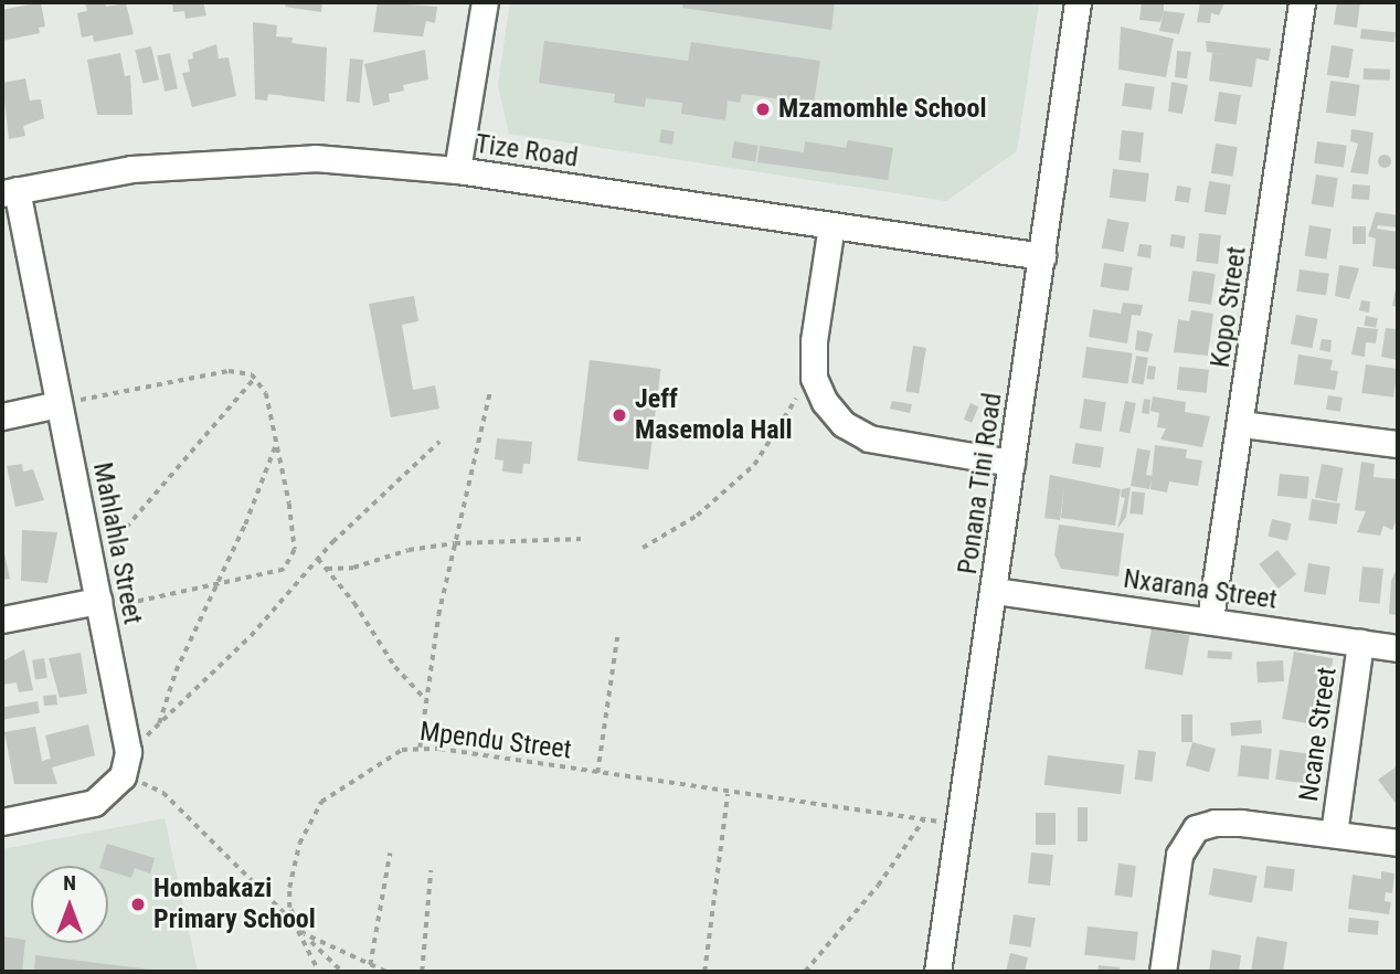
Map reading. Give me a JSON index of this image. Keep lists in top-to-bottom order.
{
  "streets": {
    "street": [
      "Tize Road",
      "Kopo Street",
      "Ponana Tini Road",
      "Mahlahla Street",
      "Nxarana Street",
      "Ncane Street"
    ],
    "path": ["Mpendu Street"]
  },
  "crossings": [
    ["Tize Road", "Ponana Tini Road"],
    ["Tize Road", "Mahlahla Street"],
    ["Kopo Street", "Nxarana Street"],
    ["Ponana Tini Road", "Nxarana Street"],
    ["Ponana Tini Road", "Mpendu Street"],
    ["Nxarana Street", "Ncane Street"]
  ],
  "places": ["Mzamomhle School", "Jeff Masemola Hall", "Hombakazi Primary School"],
  "north": "top"
}
